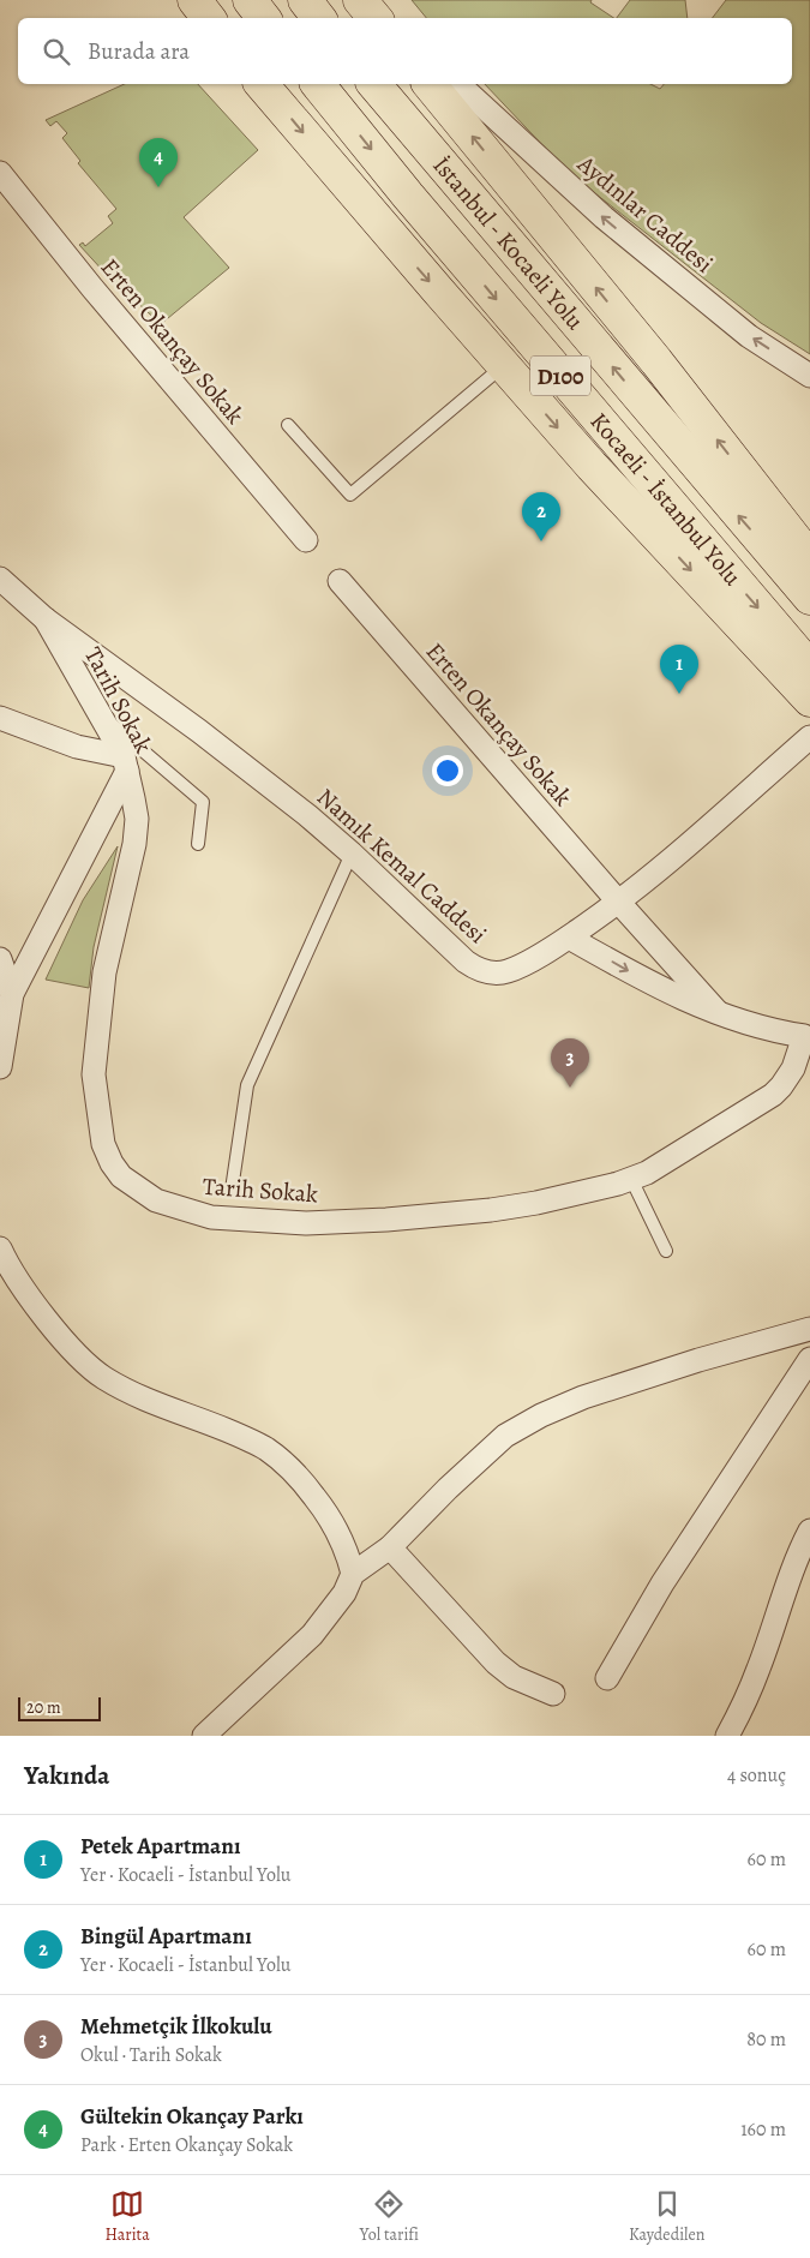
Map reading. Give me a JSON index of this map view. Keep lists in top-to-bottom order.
{
  "streets": {
    "highway": ["İstanbul - Kocaeli Yolu", "D100", "Kocaeli - İstanbul Yolu"],
    "street": [
      "Aydınlar Caddesi",
      "Erten Okançay Sokak",
      "Tarih Sokak",
      "Namık Kemal Caddesi"
    ]
  },
  "crossings": [
    ["Erten Okançay Sokak", "Tarih Sokak"],
    ["Erten Okançay Sokak", "Namık Kemal Caddesi"],
    ["Tarih Sokak", "Namık Kemal Caddesi"]
  ],
  "one_way": ["Aydınlar Caddesi"],
  "scale_bar": "20 m",
  "page": {
    "search": "Burada ara",
    "pins": [
      "4",
      "2",
      "1",
      "3"
    ],
    "scale": "20 m",
    "heading": ["Yakında", "4 sonuç"],
    "list": [
      {
        "mark": "1",
        "name": "Petek Apartmanı",
        "note": "Yer · Kocaeli - İstanbul Yolu",
        "value": "60 m"
      },
      {
        "mark": "2",
        "name": "Bingül Apartmanı",
        "note": "Yer · Kocaeli - İstanbul Yolu",
        "value": "60 m"
      },
      {
        "mark": "3",
        "name": "Mehmetçik İlkokulu",
        "note": "Okul · Tarih Sokak",
        "value": "80 m"
      },
      {
        "mark": "4",
        "name": "Gültekin Okançay Parkı",
        "note": "Park · Erten Okançay Sokak",
        "value": "160 m"
      }
    ],
    "nav": ["Harita", "Yol tarifi", "Kaydedilen"]
  }
}
